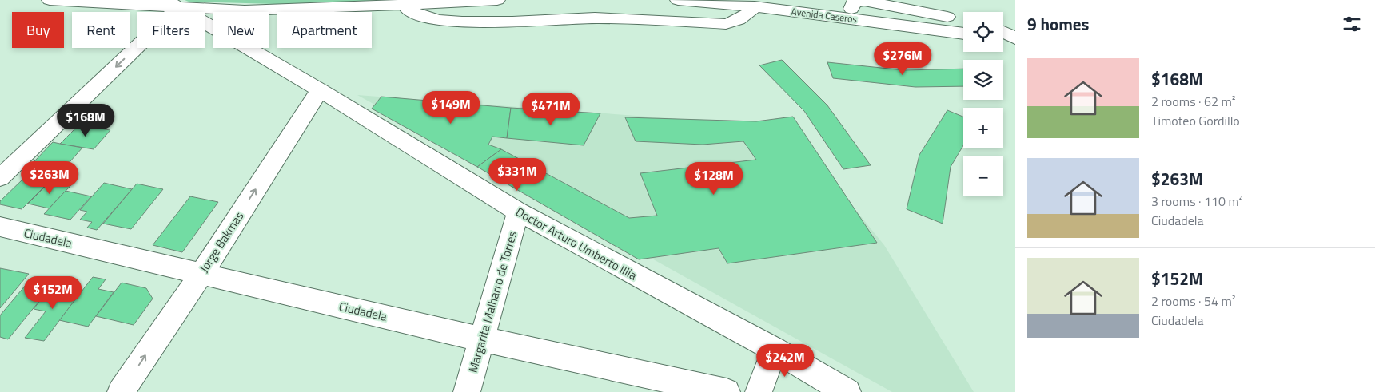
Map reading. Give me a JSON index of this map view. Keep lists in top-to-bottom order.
{
  "streets": {
    "street": [
      "Avenida Caseros",
      "Ciudadela",
      "Jorge Bakmas",
      "Doctor Arturo Umberto Illia",
      "Margarita Malharro de Torres"
    ]
  },
  "crossings": [
    ["Ciudadela", "Jorge Bakmas"],
    ["Ciudadela", "Margarita Malharro de Torres"],
    ["Jorge Bakmas", "Doctor Arturo Umberto Illia"],
    ["Doctor Arturo Umberto Illia", "Margarita Malharro de Torres"]
  ],
  "page": {
    "heading": "9 homes",
    "map_buttons": ["+", "−"],
    "chip": [
      "Buy",
      "Rent",
      "Filters",
      "New",
      "Apartment"
    ],
    "price": [
      "$276M",
      "$149M",
      "$471M",
      "$168M",
      "$331M",
      "$263M",
      "$128M",
      "$152M",
      "$242M"
    ],
    "list": [
      {
        "name": "$168M",
        "note": "2 rooms · 62 m² · Timoteo Gordillo"
      },
      {
        "name": "$263M",
        "note": "3 rooms · 110 m² · Ciudadela"
      },
      {
        "name": "$152M",
        "note": "2 rooms · 54 m² · Ciudadela"
      }
    ]
  }
}
